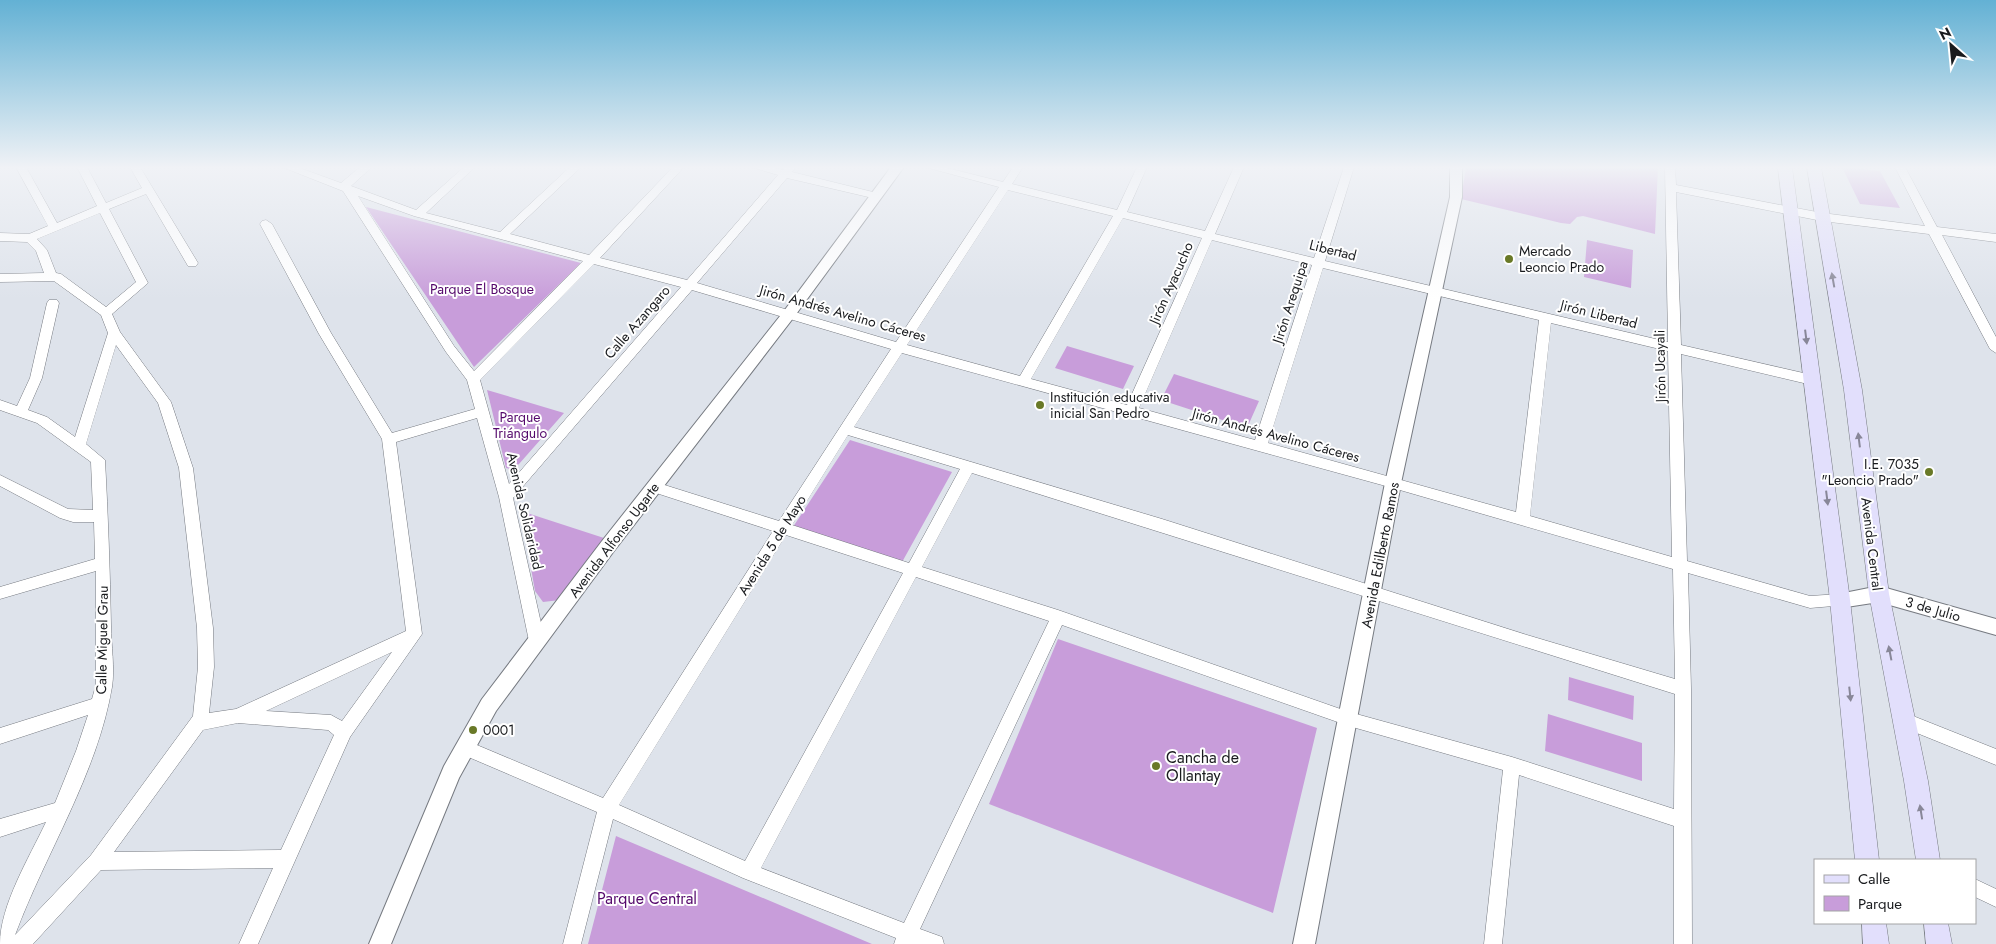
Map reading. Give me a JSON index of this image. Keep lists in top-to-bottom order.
{
  "streets": {
    "main road": ["Avenida Central"],
    "street": [
      "Libertad",
      "Jirón Ayacucho",
      "Jirón Arequipa",
      "Jirón Andrés Avelino Cáceres",
      "Jirón Libertad",
      "Calle Azangaro",
      "Jirón Ucayali",
      "Avenida Solidaridad",
      "Avenida Alfonso Ugarte",
      "Avenida 5 de Mayo",
      "Avenida Edilberto Ramos",
      "3 de Julio",
      "Calle Miguel Grau"
    ]
  },
  "crossings": [
    ["Libertad", "Jirón Ayacucho"],
    ["Libertad", "Jirón Arequipa"],
    ["Libertad", "Jirón Libertad"],
    ["Libertad", "Avenida Edilberto Ramos"],
    ["Jirón Ayacucho", "Jirón Andrés Avelino Cáceres"],
    ["Jirón Arequipa", "Jirón Andrés Avelino Cáceres"],
    ["Jirón Andrés Avelino Cáceres", "Calle Azangaro"],
    ["Jirón Andrés Avelino Cáceres", "Jirón Ucayali"],
    ["Jirón Andrés Avelino Cáceres", "Avenida Alfonso Ugarte"],
    ["Jirón Andrés Avelino Cáceres", "Avenida 5 de Mayo"],
    ["Jirón Andrés Avelino Cáceres", "Avenida Edilberto Ramos"],
    ["Jirón Andrés Avelino Cáceres", "3 de Julio"],
    ["Jirón Libertad", "Jirón Ucayali"],
    ["Jirón Libertad", "Avenida Edilberto Ramos"],
    ["Calle Azangaro", "Avenida Solidaridad"],
    ["Avenida Solidaridad", "Avenida Alfonso Ugarte"],
    ["Avenida Central", "3 de Julio"]
  ],
  "parks": ["Parque El Bosque", "Parque Triángulo", "Parque Central"],
  "places": [
    "Mercado Leoncio Prado",
    "Institución educativa inicial San Pedro",
    "I.E. 7035 \"Leoncio Prado\"",
    "0001",
    "Cancha de Ollantay"
  ],
  "legend": ["Calle", "Parque"],
  "north": "top left"
}
